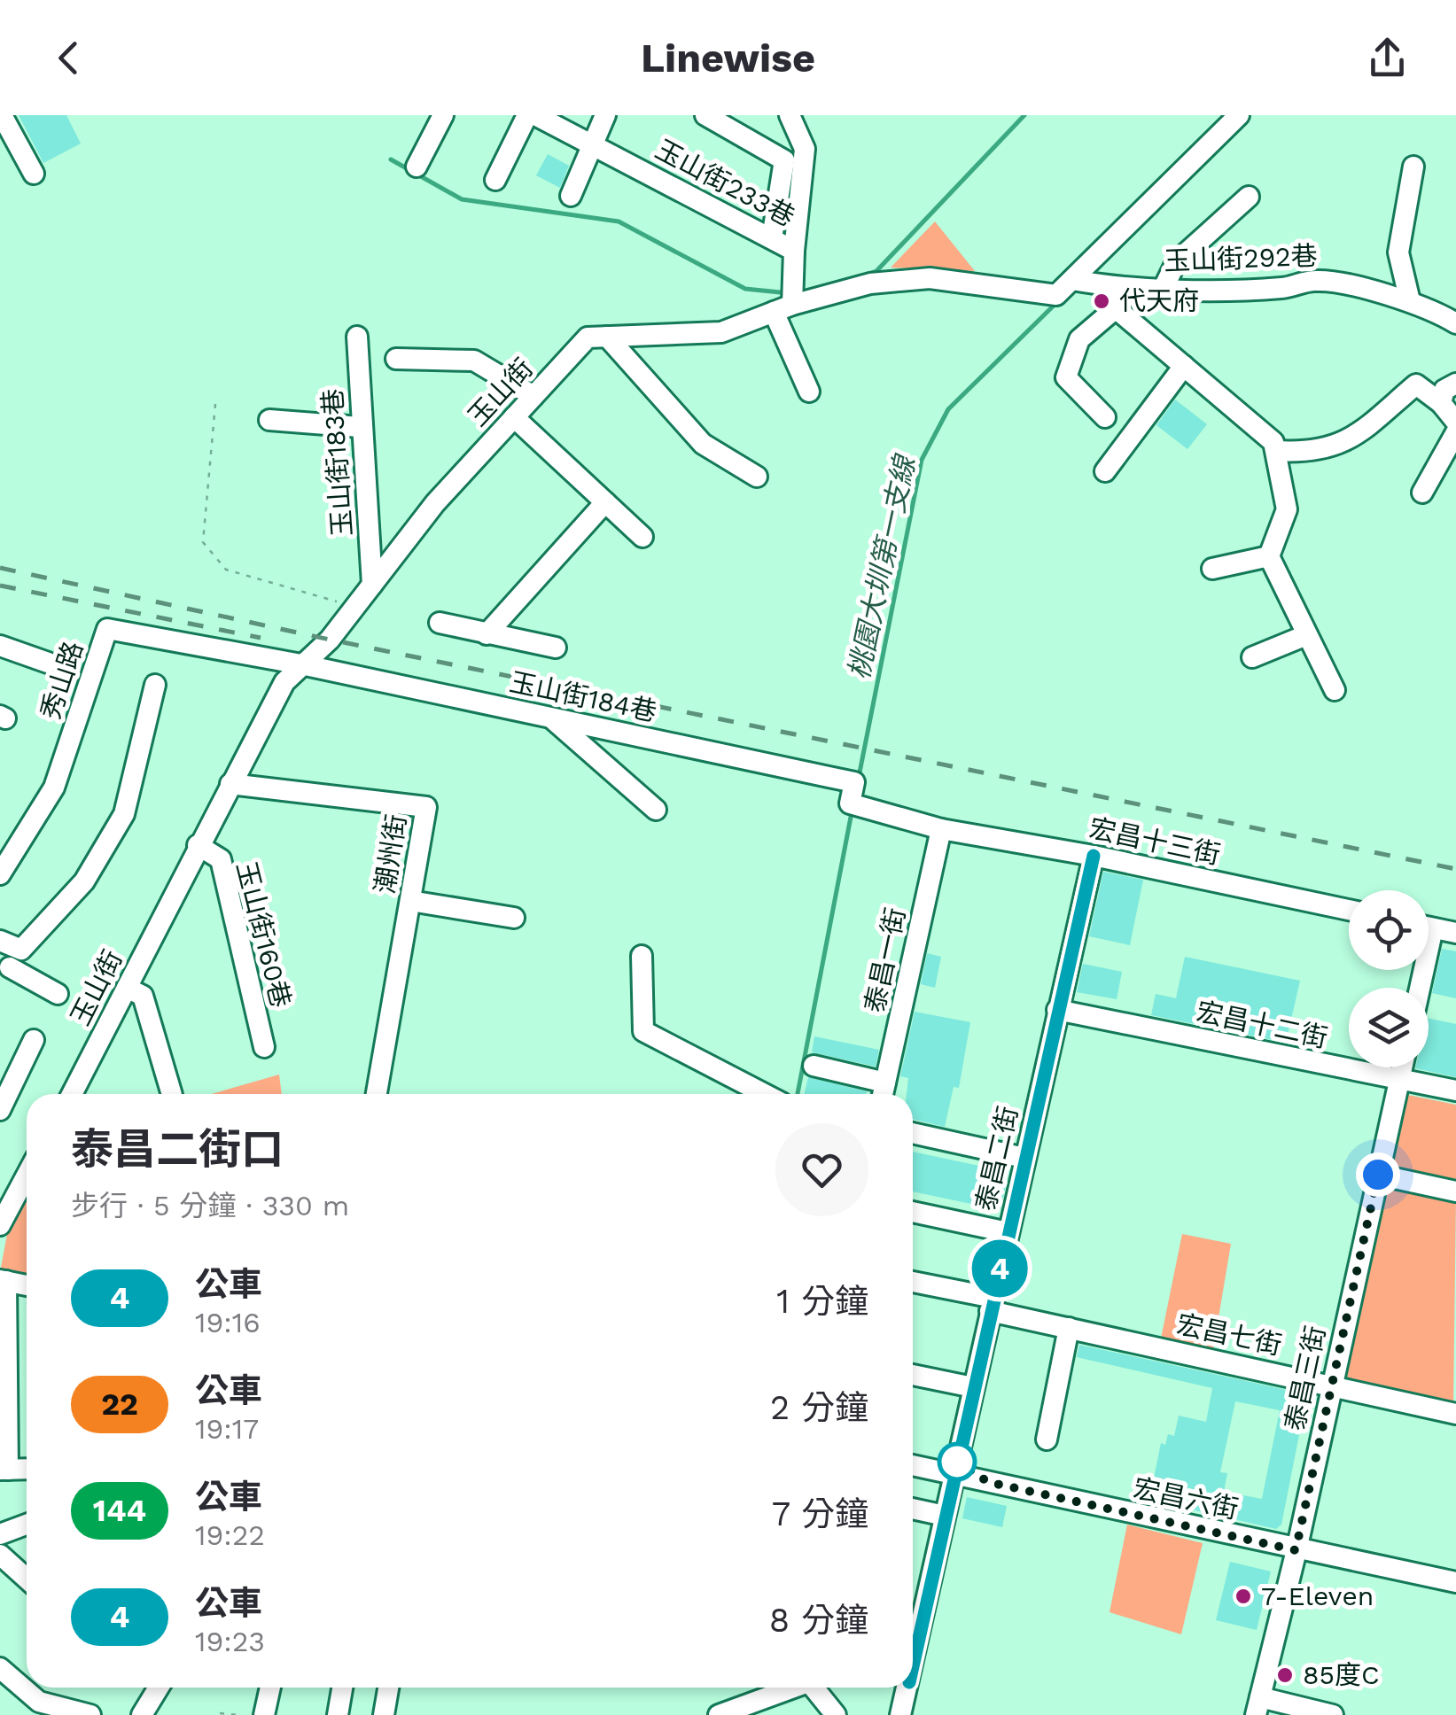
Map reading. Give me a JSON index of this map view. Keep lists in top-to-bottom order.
{
  "streets": {
    "street": [
      "玉山街233巷",
      "玉山街292巷",
      "玉山街",
      "玉山街183巷",
      "秀山路",
      "玉山街184巷",
      "宏昌十三街",
      "潮州街",
      "玉山街160巷",
      "泰昌一街",
      "宏昌十二街",
      "泰昌二街",
      "宏昌七街",
      "泰昌三街",
      "宏昌六街"
    ]
  },
  "crossings": [
    ["玉山街233巷", "玉山街"],
    ["玉山街292巷", "玉山街"],
    ["玉山街", "玉山街183巷"],
    ["玉山街", "秀山路"],
    ["玉山街", "玉山街184巷"],
    ["玉山街", "潮州街"],
    ["玉山街", "玉山街160巷"],
    ["秀山路", "玉山街184巷"],
    ["玉山街184巷", "宏昌十三街"],
    ["宏昌十三街", "泰昌一街"],
    ["宏昌十三街", "泰昌二街"],
    ["宏昌十二街", "泰昌二街"],
    ["宏昌十二街", "泰昌三街"],
    ["泰昌二街", "宏昌七街"],
    ["泰昌二街", "宏昌六街"],
    ["宏昌七街", "泰昌三街"],
    ["泰昌三街", "宏昌六街"]
  ],
  "water": ["桃園大圳第一支線"],
  "places": ["代天府", "7-Eleven", "85度C"],
  "lines": ["bus line 4"],
  "page": {
    "header": "Linewise",
    "on_map": "4",
    "heading": ["泰昌二街口", "步行 · 5 分鐘 · 330 m"],
    "list": [
      {
        "mark": "4",
        "name": "公車",
        "note": "19:16",
        "value": "1 分鐘"
      },
      {
        "mark": "22",
        "name": "公車",
        "note": "19:17",
        "value": "2 分鐘"
      },
      {
        "mark": "144",
        "name": "公車",
        "note": "19:22",
        "value": "7 分鐘"
      },
      {
        "mark": "4",
        "name": "公車",
        "note": "19:23",
        "value": "8 分鐘"
      }
    ]
  }
}
